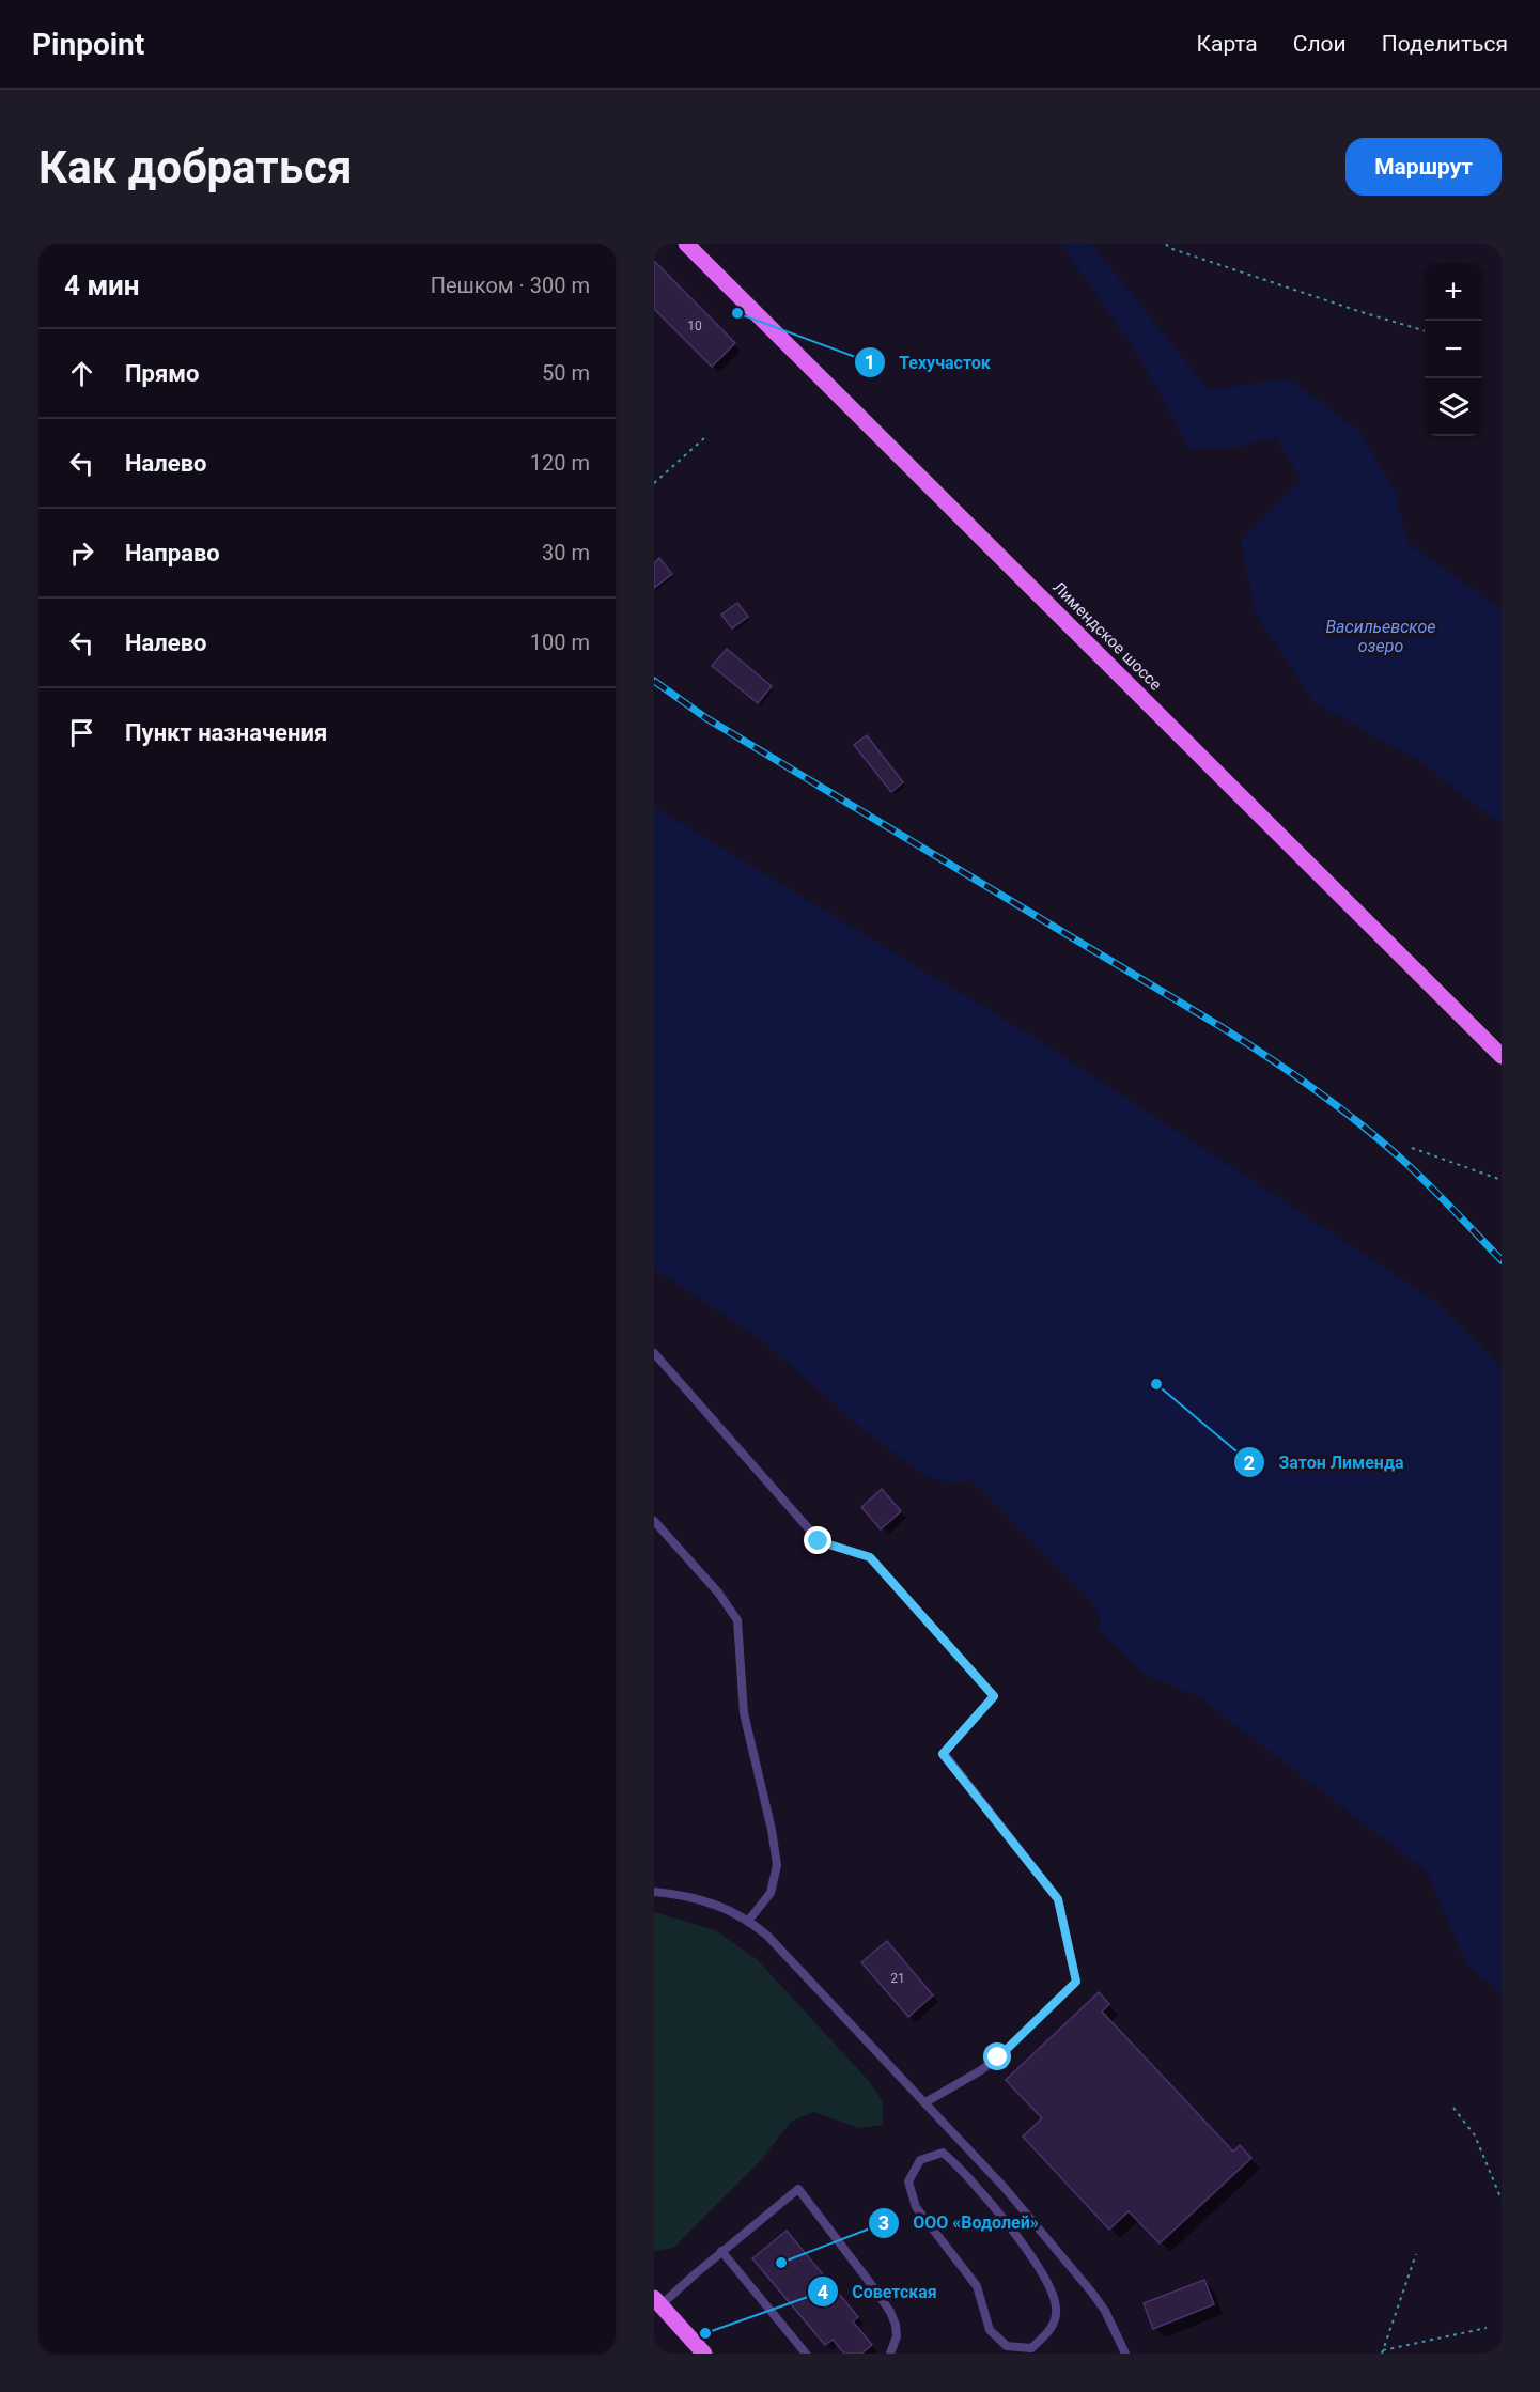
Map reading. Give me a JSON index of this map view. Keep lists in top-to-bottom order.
{
  "streets": {
    "main road": ["Лимендское шоссе"]
  },
  "water": ["Васильевское озеро"],
  "places": [
    "Техучасток",
    "Затон Лименда",
    "ООО «Водолей»",
    "Советская"
  ],
  "house_numbers": ["10", "21"],
  "page": {
    "header": "Pinpoint",
    "nav": ["Карта", "Слои", "Поделиться"],
    "buttons": "Маршрут",
    "title": "Как добраться",
    "heading": ["4 мин", "Пешком · 300 m"],
    "map_buttons": ["+", "−"],
    "list": [
      ["Прямо", "50 m"],
      ["Налево", "120 m"],
      ["Направо", "30 m"],
      ["Налево", "100 m"],
      "Пункт назначения"
    ]
  }
}
